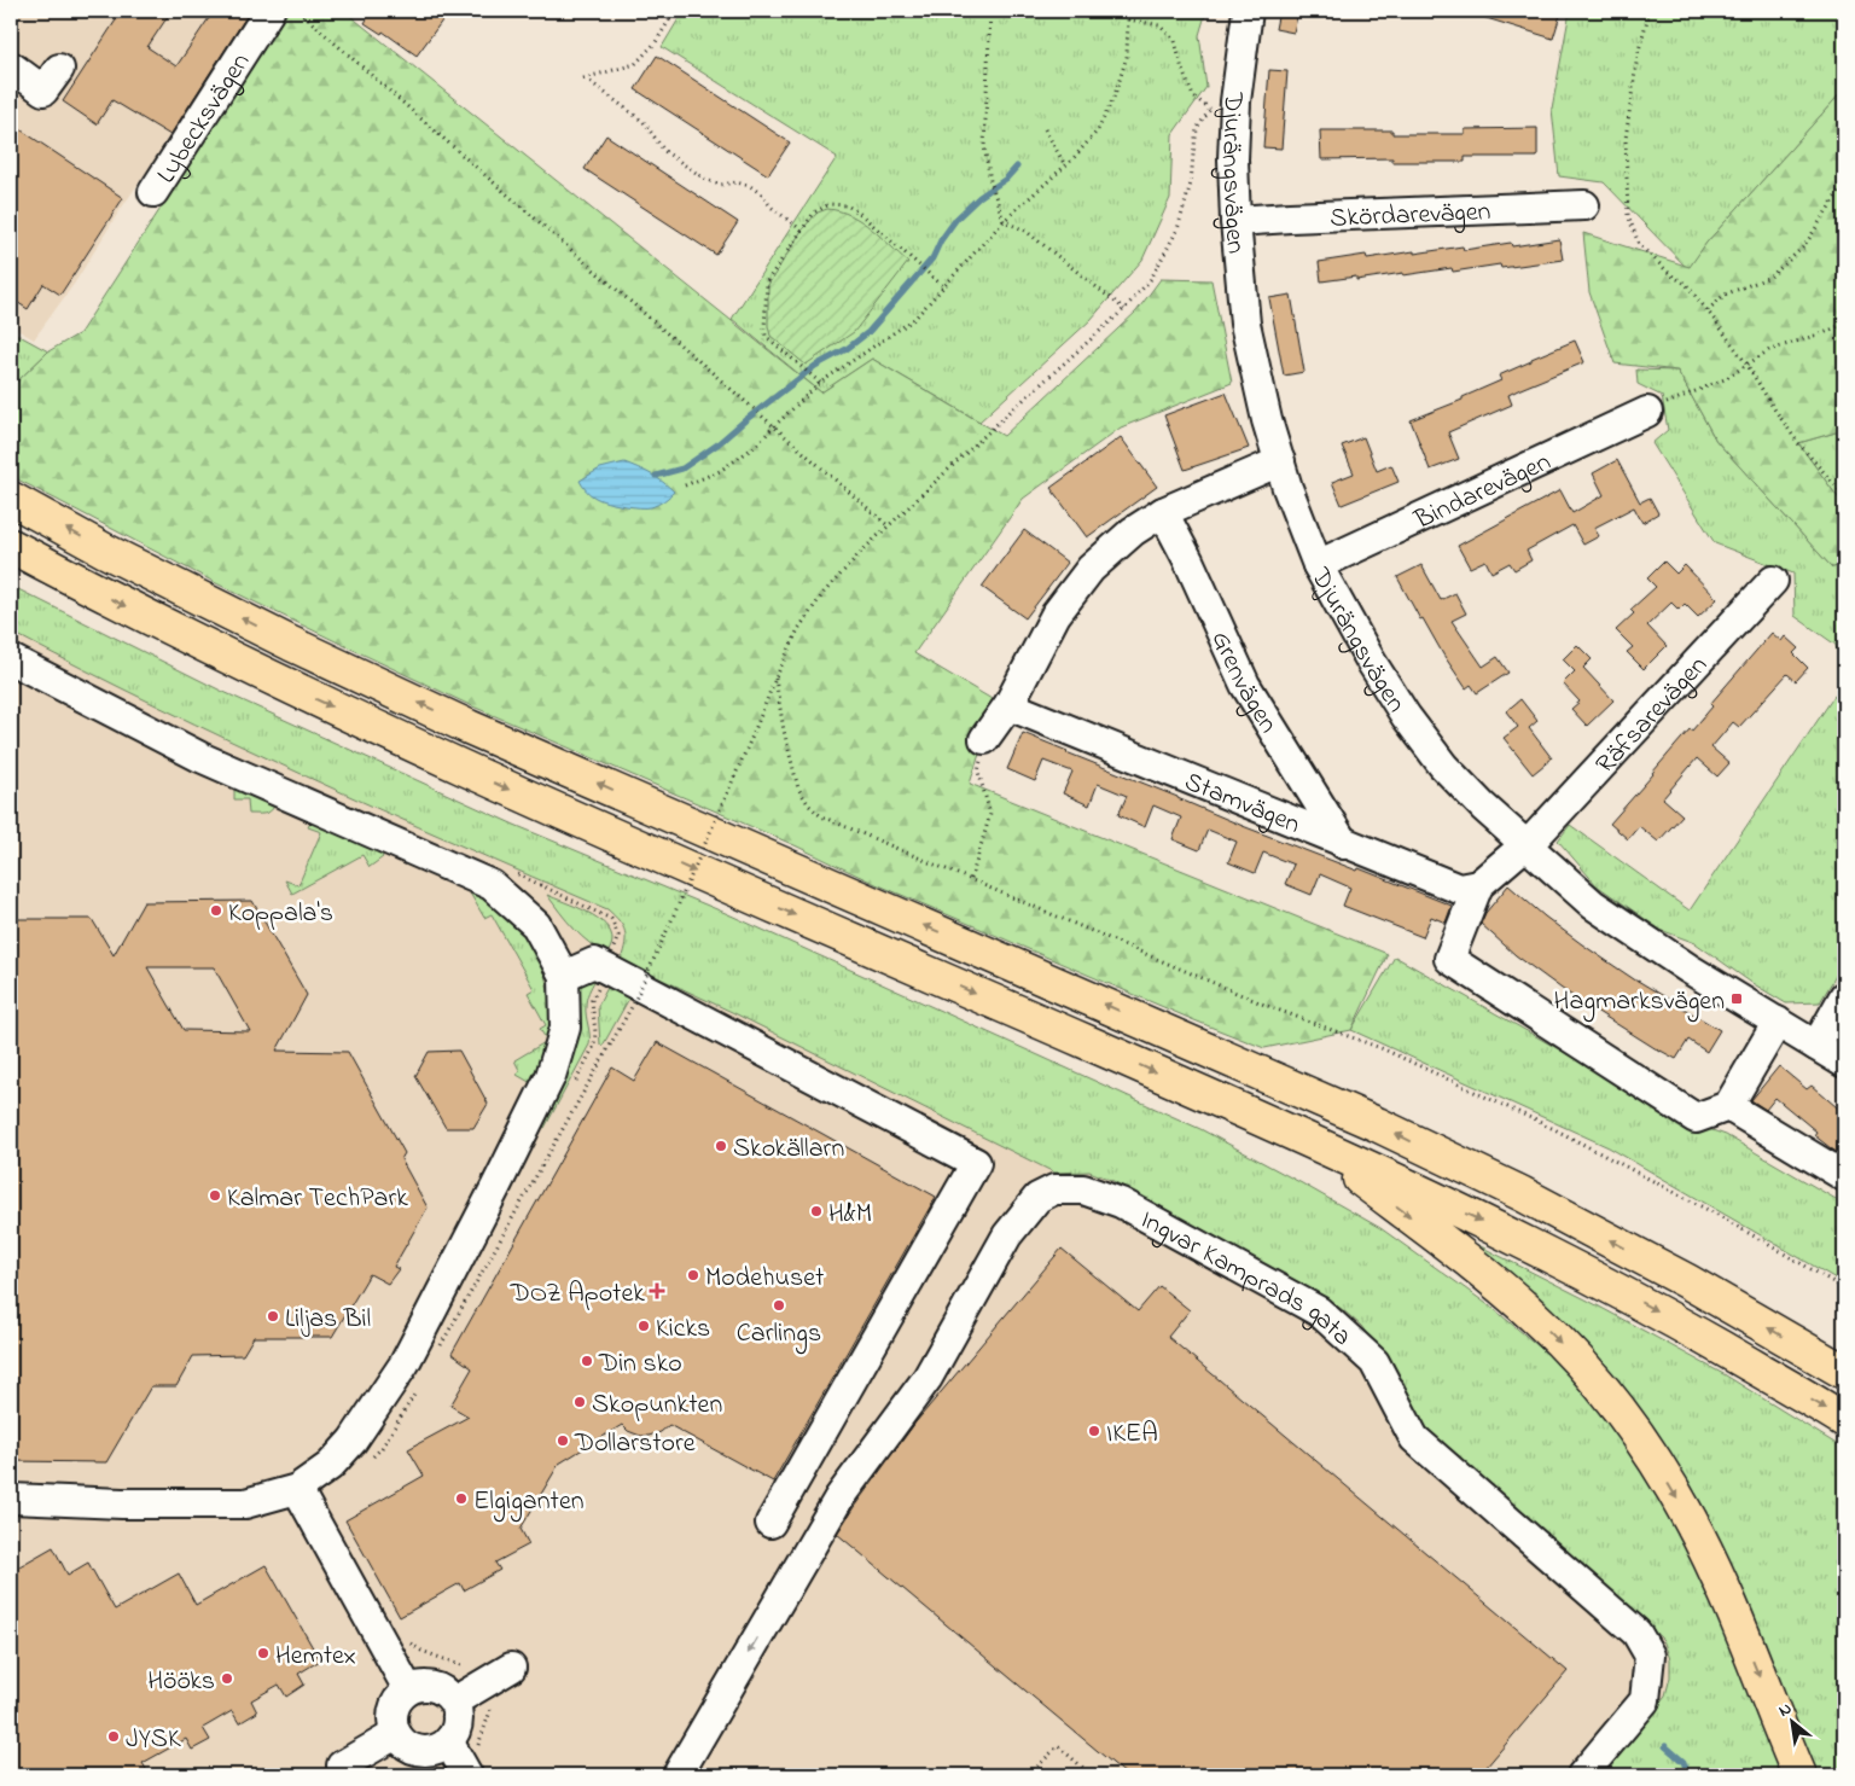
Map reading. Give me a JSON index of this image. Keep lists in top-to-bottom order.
{
  "streets": {
    "street": [
      "Lybecksvägen",
      "Djurängsvägen",
      "Skördarevägen",
      "Bindarevägen",
      "Grenvägen",
      "Räfsarevägen",
      "Stamvägen",
      "Ingvar Kamprads gata"
    ]
  },
  "crossings": [
    ["Djurängsvägen", "Skördarevägen"],
    ["Djurängsvägen", "Bindarevägen"],
    ["Djurängsvägen", "Räfsarevägen"],
    ["Grenvägen", "Stamvägen"]
  ],
  "places": {
    "other": [
      "Koppala's",
      "Skokällarn",
      "Kalmar TechPark",
      "H&M",
      "Modehuset",
      "Carlings",
      "Liljas Bil",
      "Kicks",
      "Din sko",
      "Skopunkten",
      "IKEA",
      "Dollarstore",
      "Elgiganten",
      "Hemtex",
      "Hööks",
      "JYSK"
    ],
    "transit": ["Hagmarksvägen"],
    "health": ["DOZ Apotek"]
  },
  "north": "top left"
}
